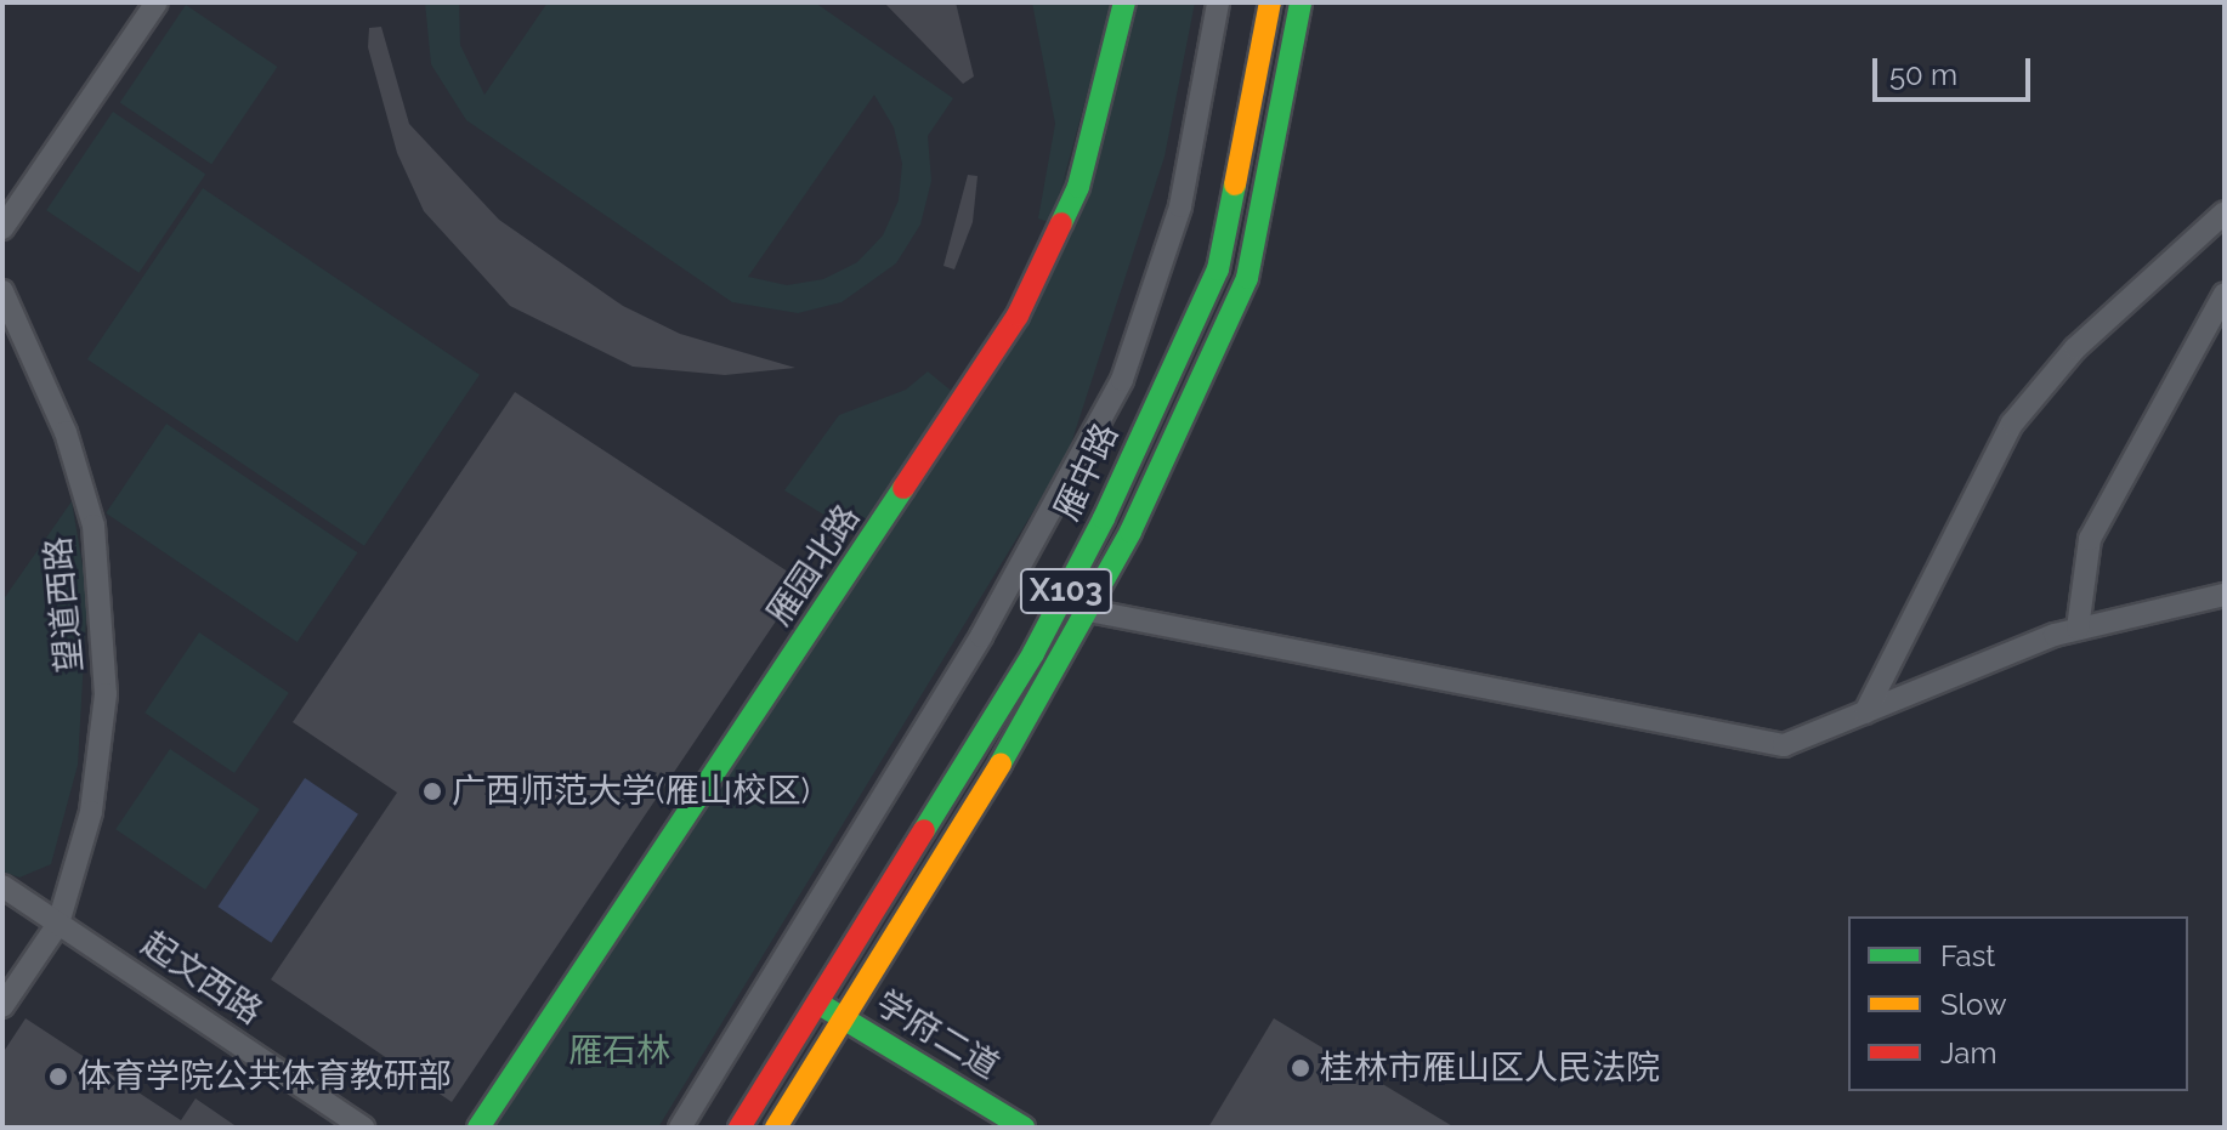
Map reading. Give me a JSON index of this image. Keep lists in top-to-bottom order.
{
  "streets": {
    "main road": [
      "雁中路",
      "雁园北路",
      "X103",
      "学府二道"
    ],
    "street": ["望道西路", "起文西路"]
  },
  "crossings": [
    ["雁中路", "学府二道"],
    ["望道西路", "起文西路"]
  ],
  "parks": ["雁石林"],
  "places": ["广西师范大学(雁山校区)", "桂林市雁山区人民法院", "体育学院公共体育教研部"],
  "legend": ["Fast", "Slow", "Jam"],
  "scale_bar": "50 m"
}
